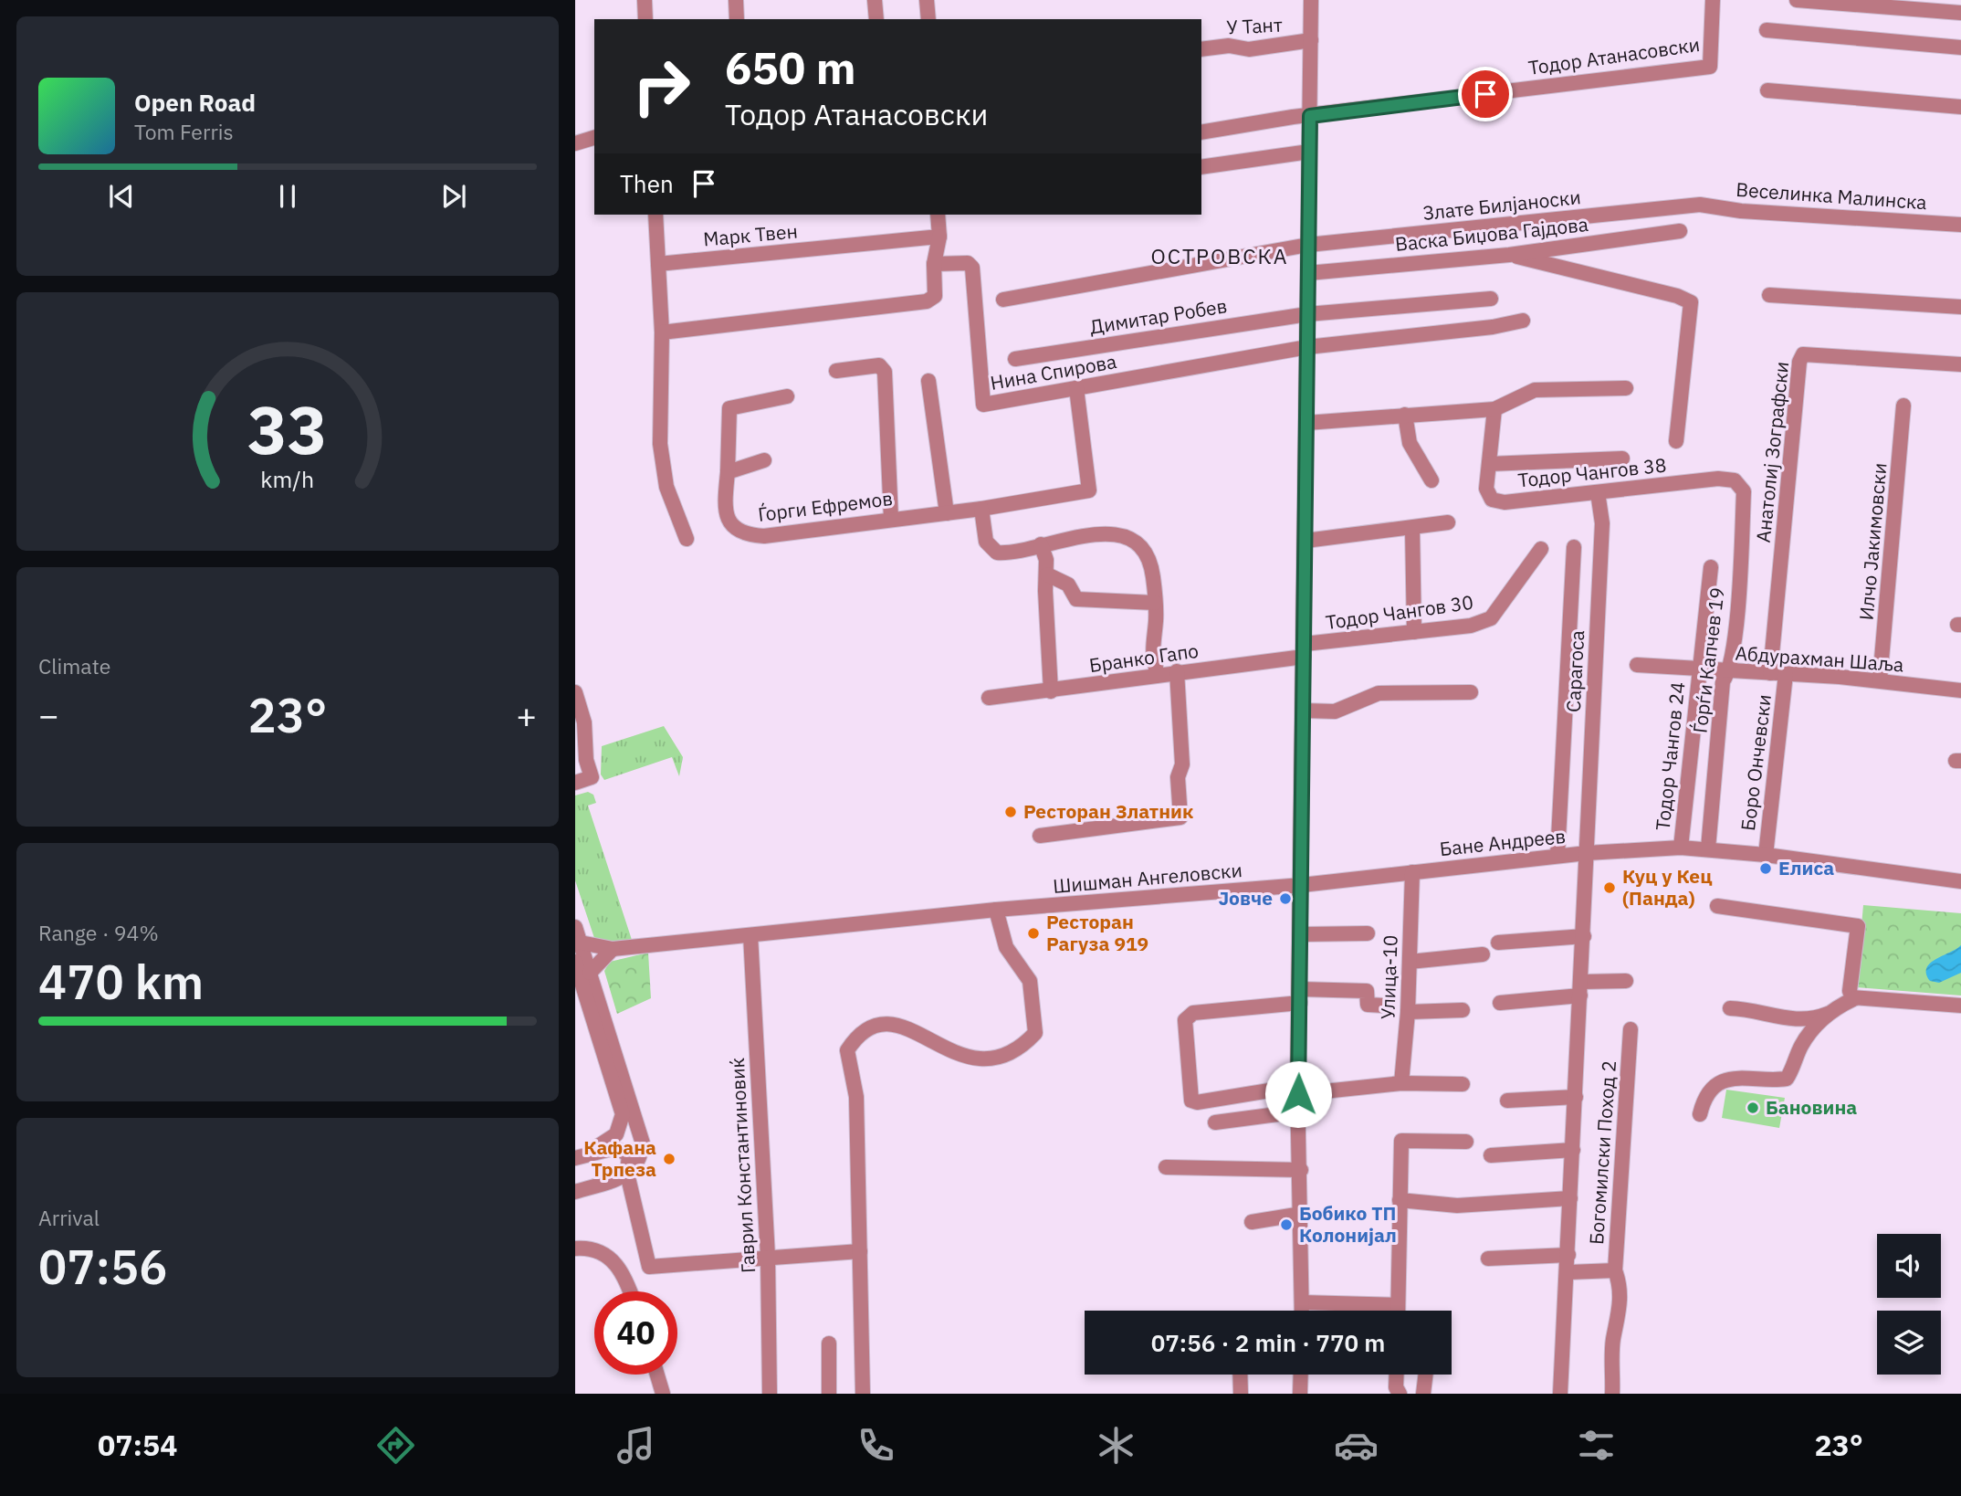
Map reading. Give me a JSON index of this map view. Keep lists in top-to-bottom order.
{
  "streets": {
    "street": [
      "У Тант",
      "Тодор Атанасовски",
      "Веселинка Малинска",
      "Злате Билјаноски",
      "Васка Биџова Гајдова",
      "Марк Твен",
      "Димитар Робев",
      "Нина Спирова",
      "Анатолиј Зографски",
      "Тодор Чангов 38",
      "Ѓорги Ефремов",
      "Илчо Јакимовски",
      "Тодор Чангов 30",
      "Бранко Гапо",
      "Абдурахман Шаља",
      "Ѓорѓи Капчев 19",
      "Сарагоса",
      "Тодор Чангов 24",
      "Боро Ончевски",
      "Бане Андреев",
      "Шишман Ангеловски",
      "Улица-10",
      "Богомилски Поход 2",
      "Гаврил Константиновиќ"
    ]
  },
  "crossings": [
    ["Веселинка Малинска", "Злате Билјаноски"],
    ["Нина Спирова", "Ѓорги Ефремов"],
    ["Анатолиј Зографски", "Абдурахман Шаља"],
    ["Тодор Чангов 38", "Ѓорѓи Капчев 19"],
    ["Тодор Чангов 38", "Сарагоса"],
    ["Илчо Јакимовски", "Абдурахман Шаља"],
    ["Тодор Чангов 30", "Бранко Гапо"],
    ["Абдурахман Шаља", "Ѓорѓи Капчев 19"],
    ["Абдурахман Шаља", "Тодор Чангов 24"],
    ["Абдурахман Шаља", "Боро Ончевски"],
    ["Ѓорѓи Капчев 19", "Бане Андреев"],
    ["Сарагоса", "Бане Андреев"],
    ["Сарагоса", "Богомилски Поход 2"],
    ["Тодор Чангов 24", "Бане Андреев"],
    ["Боро Ончевски", "Бане Андреев"],
    ["Бане Андреев", "Шишман Ангеловски"],
    ["Бане Андреев", "Улица-10"]
  ],
  "districts": ["ОСТРОВСКА"],
  "places": [
    "Ресторан Златник",
    "Елиса",
    "Куц у Кец (Панда)",
    "Јовче",
    "Ресторан Рагуза 919",
    "Бановина",
    "Кафана Трпеза",
    "Бобико ТП Колонијал"
  ],
  "page": {
    "turn": ["650 m", "Тодор Атанасовски"],
    "song": ["Open Road", "Tom Ferris"],
    "then": "Then",
    "tile": [
      "Climate",
      ["Range · 94%", "470 km"],
      ["Arrival", "07:56"]
    ],
    "heat": ["−", "23°", "+"],
    "limit": "40",
    "trip": "07:56 · 2 min · 770 m",
    "tabs": ["07:54", "23°"],
    "gauge": ["33", "km/h"]
  }
}
